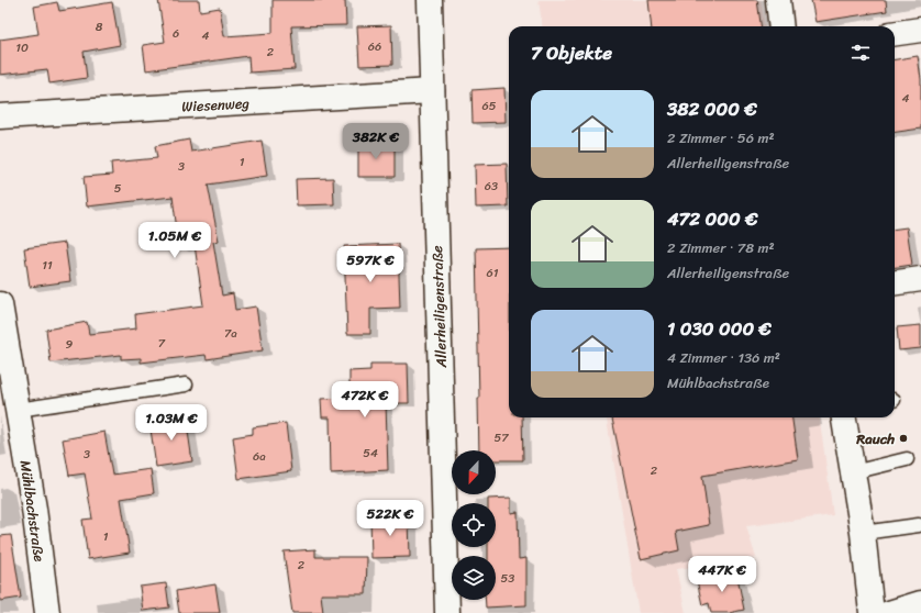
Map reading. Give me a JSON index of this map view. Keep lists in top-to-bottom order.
{
  "streets": {
    "street": ["Wiesenweg", "Allerheiligenstraße", "Mühlbachstraße"]
  },
  "crossings": [
    ["Wiesenweg", "Allerheiligenstraße"]
  ],
  "places": ["Rauch"],
  "house_numbers": [
    "8",
    "6",
    "4",
    "66",
    "10",
    "2",
    "4",
    "65",
    "1",
    "3",
    "63",
    "5",
    "11",
    "61",
    "7a",
    "7",
    "9",
    "57",
    "54",
    "3",
    "6a",
    "2",
    "1",
    "2",
    "53"
  ],
  "north": "bottom",
  "page": {
    "heading": "7 Objekte",
    "list": [
      {
        "name": "382 000 €",
        "note": "2 Zimmer · 56 m² · Allerheiligenstraße"
      },
      {
        "name": "472 000 €",
        "note": "2 Zimmer · 78 m² · Allerheiligenstraße"
      },
      {
        "name": "1 030 000 €",
        "note": "4 Zimmer · 136 m² · Mühlbachstraße"
      }
    ],
    "price": [
      "382K €",
      "1.05M €",
      "597K €",
      "472K €",
      "1.03M €",
      "522K €",
      "447K €"
    ]
  }
}
